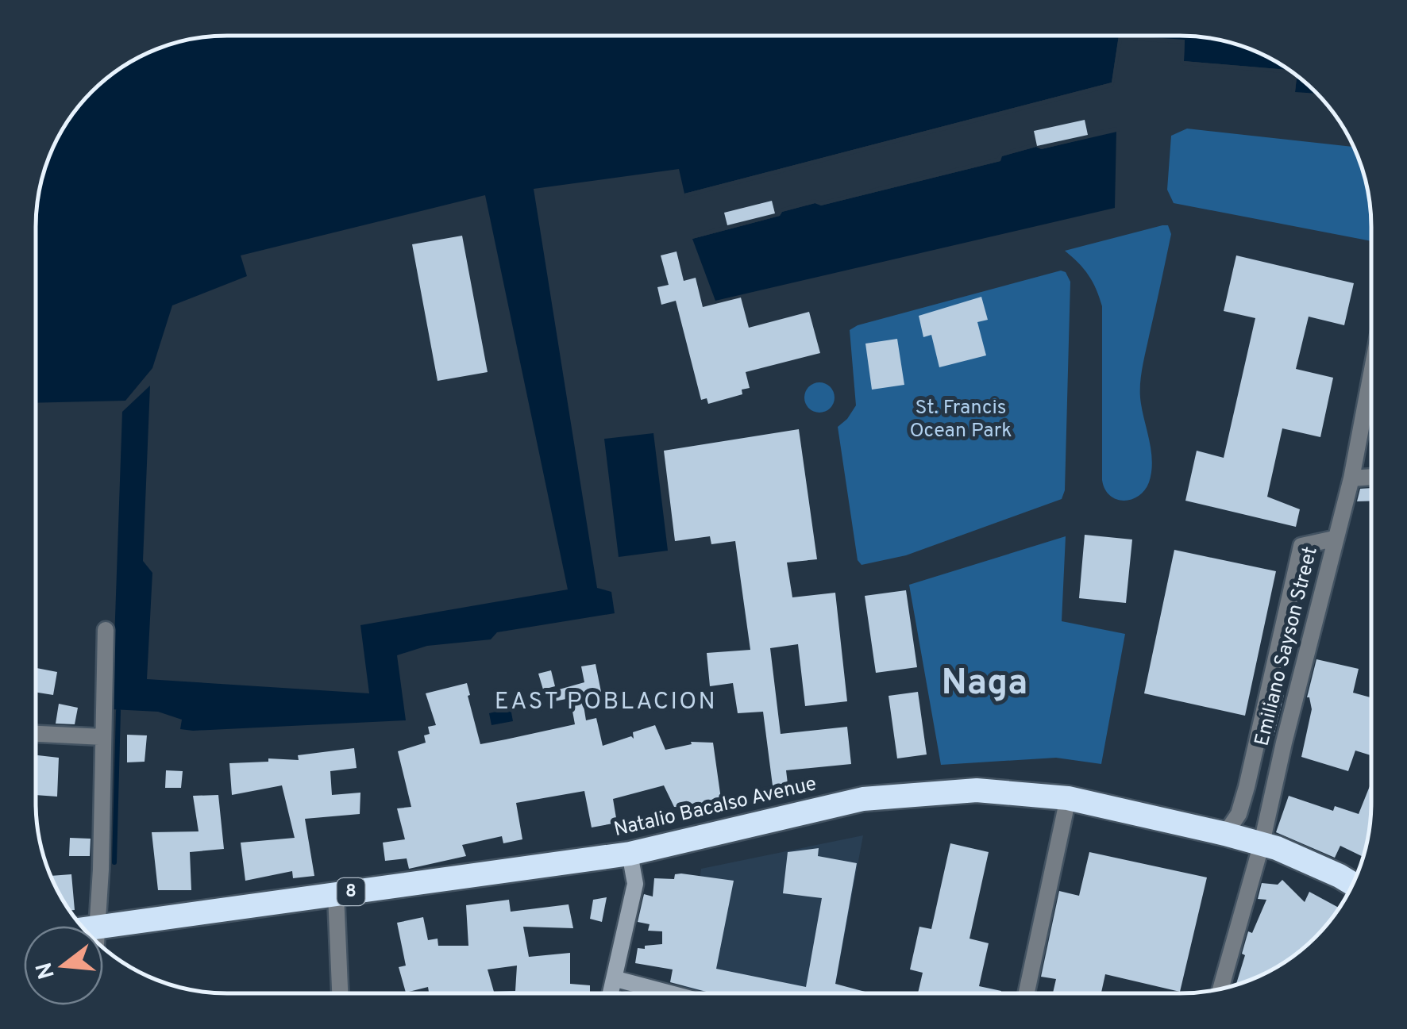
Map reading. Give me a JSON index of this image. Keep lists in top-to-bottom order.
{
  "streets": {
    "highway": ["Natalio Bacalso Avenue", "8"],
    "street": ["Emiliano Sayson Street"]
  },
  "crossings": [
    ["Emiliano Sayson Street", "Natalio Bacalso Avenue"]
  ],
  "districts": ["Naga", "EAST POBLACION"],
  "parks": ["St. Francis Ocean Park"],
  "north": "left"
}
